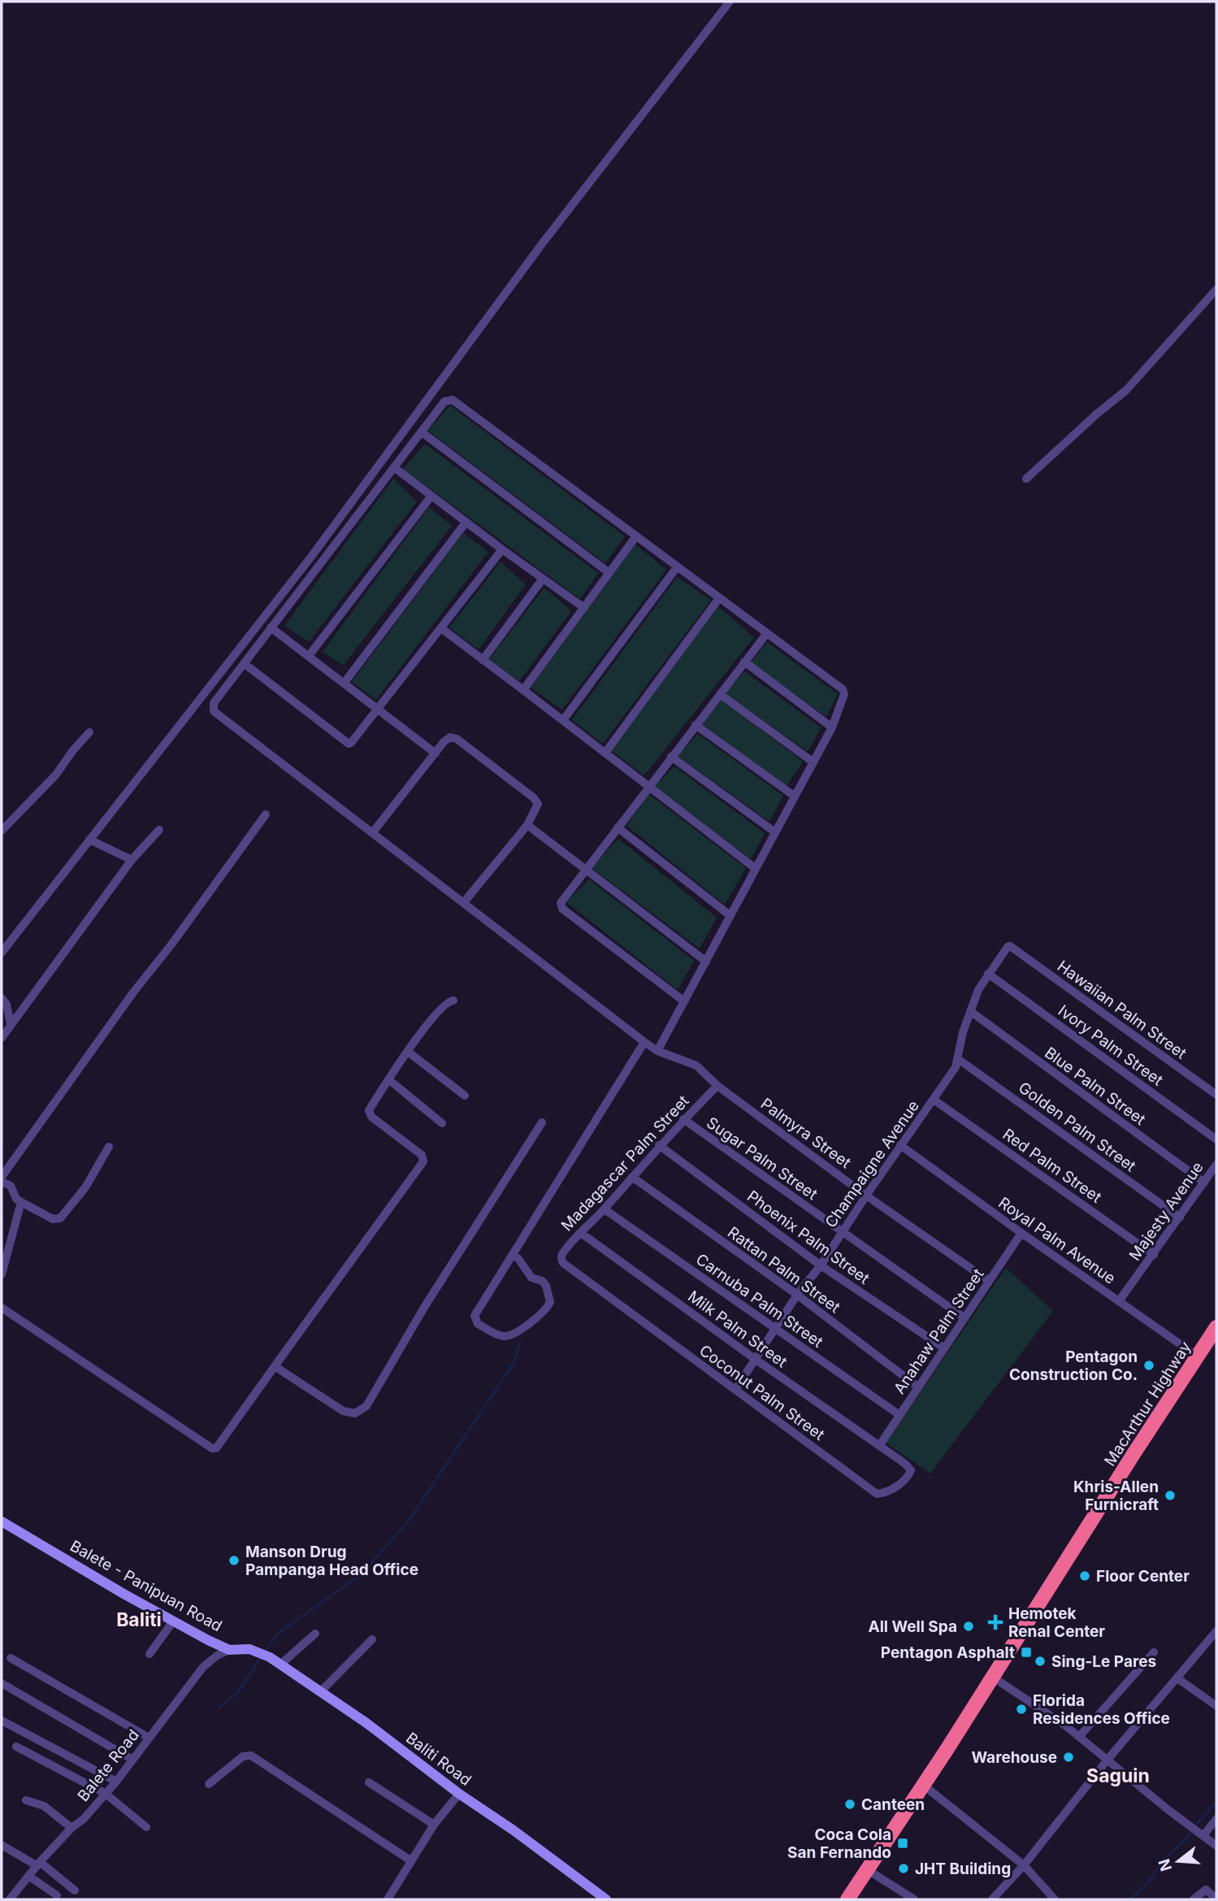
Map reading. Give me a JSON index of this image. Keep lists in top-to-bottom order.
{
  "streets": {
    "highway": ["MacArthur Highway"],
    "main road": ["Balete - Panipuan Road", "Baliti Road"],
    "street": [
      "Hawaiian Palm Street",
      "Ivory Palm Street",
      "Blue Palm Street",
      "Golden Palm Street",
      "Palmyra Street",
      "Sugar Palm Street",
      "Madagascar Palm Street",
      "Champaigne Avenue",
      "Red Palm Street",
      "Majesty Avenue",
      "Phoenix Palm Street",
      "Royal Palm Avenue",
      "Rattan Palm Street",
      "Carnuba Palm Street",
      "Milk Palm Street",
      "Anahaw Palm Street",
      "Coconut Palm Street",
      "Balete Road"
    ]
  },
  "crossings": [
    ["Hawaiian Palm Street", "Champaigne Avenue"],
    ["Ivory Palm Street", "Champaigne Avenue"],
    ["Blue Palm Street", "Champaigne Avenue"],
    ["Blue Palm Street", "Majesty Avenue"],
    ["Golden Palm Street", "Champaigne Avenue"],
    ["Golden Palm Street", "Majesty Avenue"],
    ["Palmyra Street", "Madagascar Palm Street"],
    ["Palmyra Street", "Champaigne Avenue"],
    ["Palmyra Street", "Anahaw Palm Street"],
    ["Sugar Palm Street", "Madagascar Palm Street"],
    ["Sugar Palm Street", "Champaigne Avenue"],
    ["Sugar Palm Street", "Anahaw Palm Street"],
    ["Madagascar Palm Street", "Phoenix Palm Street"],
    ["Madagascar Palm Street", "Rattan Palm Street"],
    ["Madagascar Palm Street", "Carnuba Palm Street"],
    ["Madagascar Palm Street", "Milk Palm Street"],
    ["Madagascar Palm Street", "Coconut Palm Street"],
    ["Champaigne Avenue", "Red Palm Street"],
    ["Champaigne Avenue", "Phoenix Palm Street"],
    ["Champaigne Avenue", "Royal Palm Avenue"],
    ["Champaigne Avenue", "Rattan Palm Street"],
    ["Champaigne Avenue", "Carnuba Palm Street"],
    ["Champaigne Avenue", "Milk Palm Street"],
    ["Champaigne Avenue", "Coconut Palm Street"],
    ["Red Palm Street", "Majesty Avenue"],
    ["Majesty Avenue", "Royal Palm Avenue"],
    ["Phoenix Palm Street", "Anahaw Palm Street"],
    ["Royal Palm Avenue", "Anahaw Palm Street"],
    ["Royal Palm Avenue", "MacArthur Highway"],
    ["Rattan Palm Street", "Anahaw Palm Street"],
    ["Carnuba Palm Street", "Anahaw Palm Street"],
    ["Milk Palm Street", "Anahaw Palm Street"],
    ["Milk Palm Street", "Coconut Palm Street"],
    ["Anahaw Palm Street", "Coconut Palm Street"],
    ["Balete - Panipuan Road", "Baliti Road"],
    ["Balete - Panipuan Road", "Balete Road"]
  ],
  "districts": ["Baliti", "Saguin"],
  "places": {
    "other": [
      "Pentagon Construction Co.",
      "Khris-Allen Furnicraft",
      "Manson Drug Pampanga Head Office",
      "Floor Center",
      "All Well Spa",
      "Sing-Le Pares",
      "Florida Residences Office",
      "Warehouse",
      "Canteen",
      "JHT Building"
    ],
    "health": ["Hemotek Renal Center"],
    "transit": ["Pentagon Asphalt", "Coca Cola San Fernando"]
  },
  "north": "left"
}
